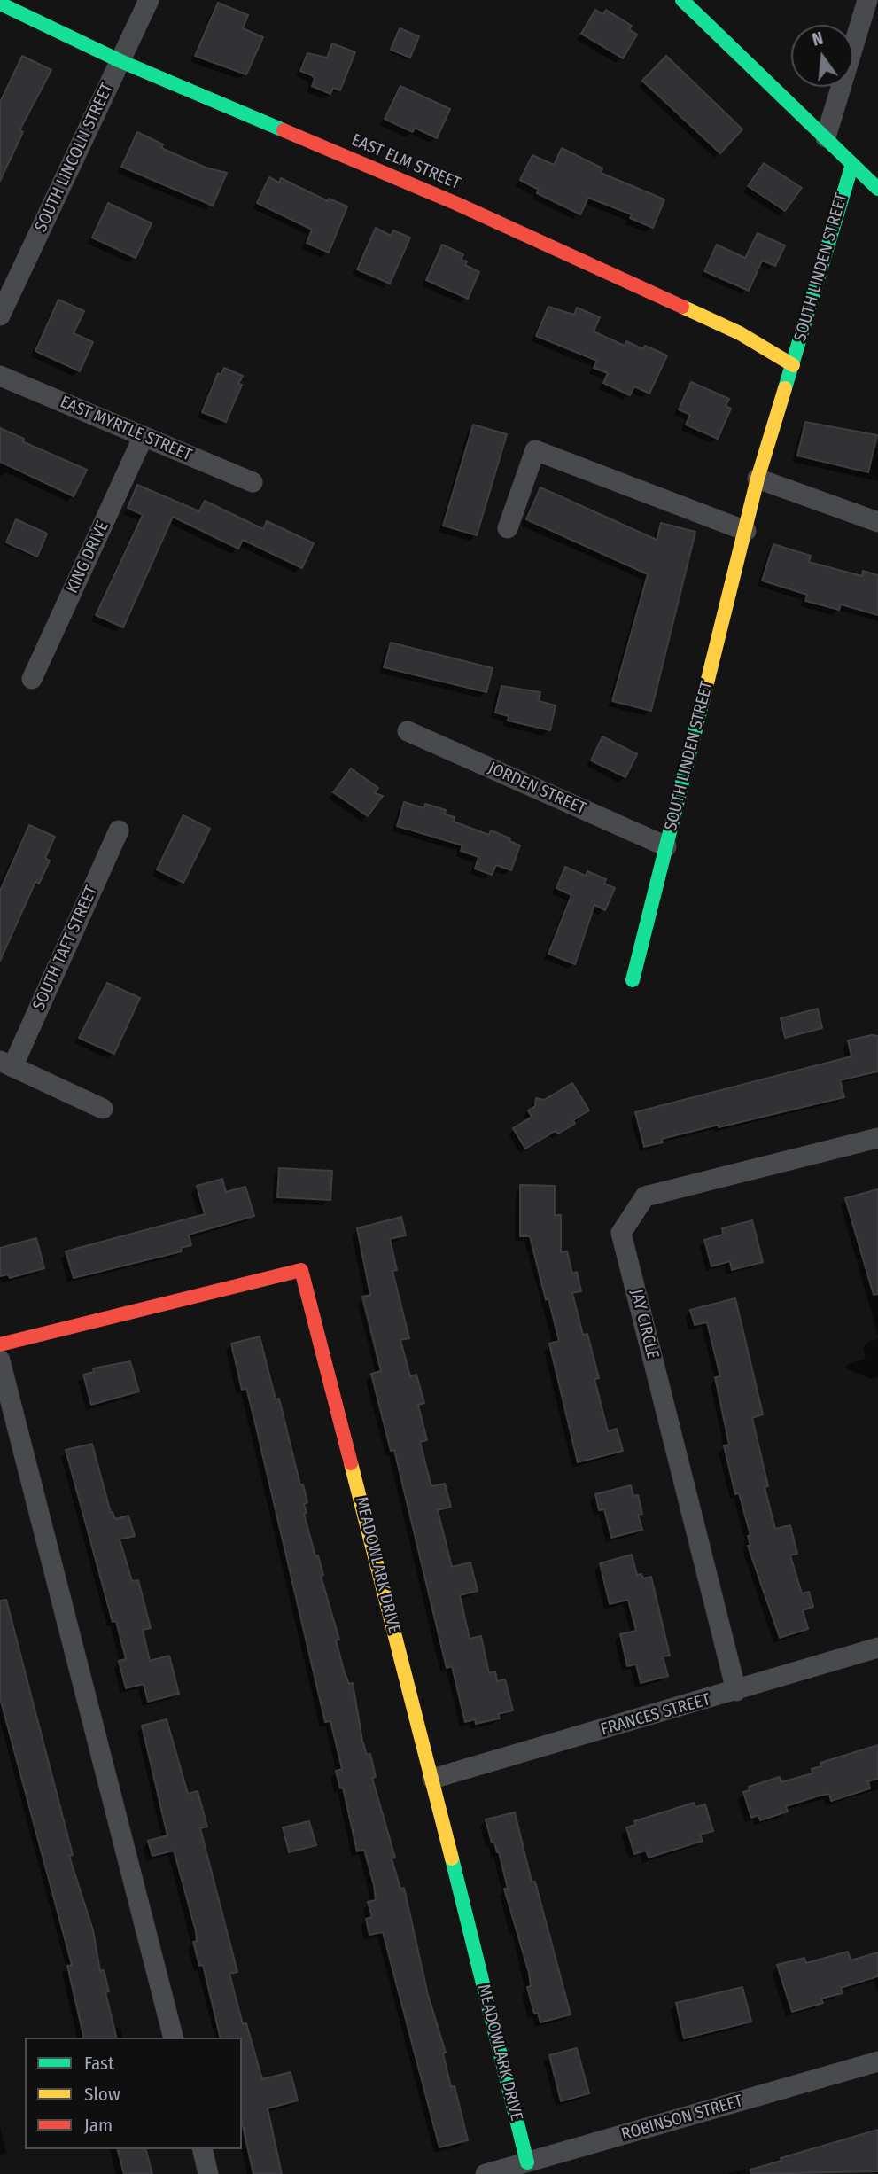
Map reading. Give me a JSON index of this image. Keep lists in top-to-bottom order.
{
  "streets": {
    "street": [
      "SOUTH LINCOLN STREET",
      "EAST ELM STREET",
      "SOUTH LINDEN STREET",
      "EAST MYRTLE STREET",
      "KING DRIVE",
      "JORDEN STREET",
      "SOUTH TAFT STREET",
      "JAY CIRCLE",
      "MEADOWLARK DRIVE",
      "FRANCES STREET",
      "ROBINSON STREET"
    ]
  },
  "crossings": [
    ["SOUTH LINCOLN STREET", "EAST ELM STREET"],
    ["EAST ELM STREET", "SOUTH LINDEN STREET"],
    ["SOUTH LINDEN STREET", "JORDEN STREET"],
    ["EAST MYRTLE STREET", "KING DRIVE"],
    ["JAY CIRCLE", "FRANCES STREET"],
    ["MEADOWLARK DRIVE", "FRANCES STREET"],
    ["MEADOWLARK DRIVE", "ROBINSON STREET"]
  ],
  "legend": ["Fast", "Slow", "Jam"],
  "north": "top"
}
